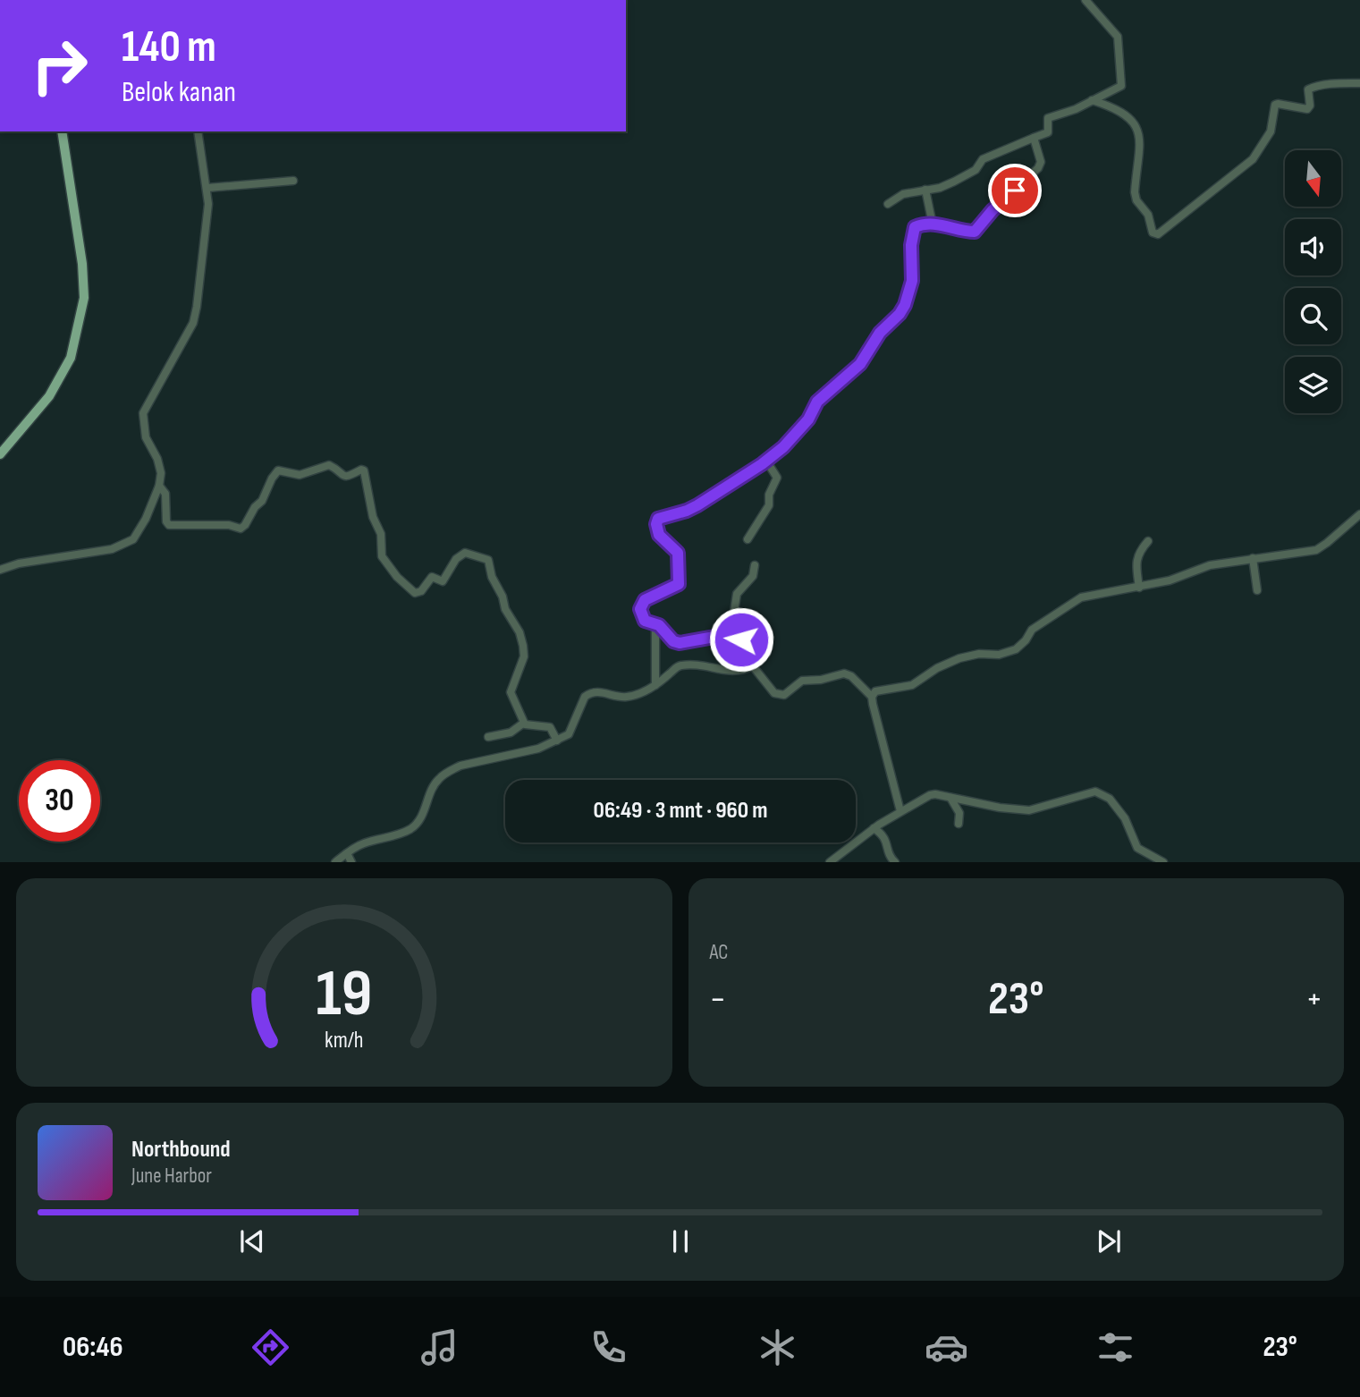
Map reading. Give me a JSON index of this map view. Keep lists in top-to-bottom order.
{
  "north": "bottom",
  "page": {
    "turn": ["140 m", "Belok kanan"],
    "limit": "30",
    "trip": "06:49 · 3 mnt · 960 m",
    "tile": "AC",
    "heat": ["−", "23°", "+"],
    "song": ["Northbound", "June Harbor"],
    "tabs": ["06:46", "23°"],
    "gauge": ["19", "km/h"]
  }
}
